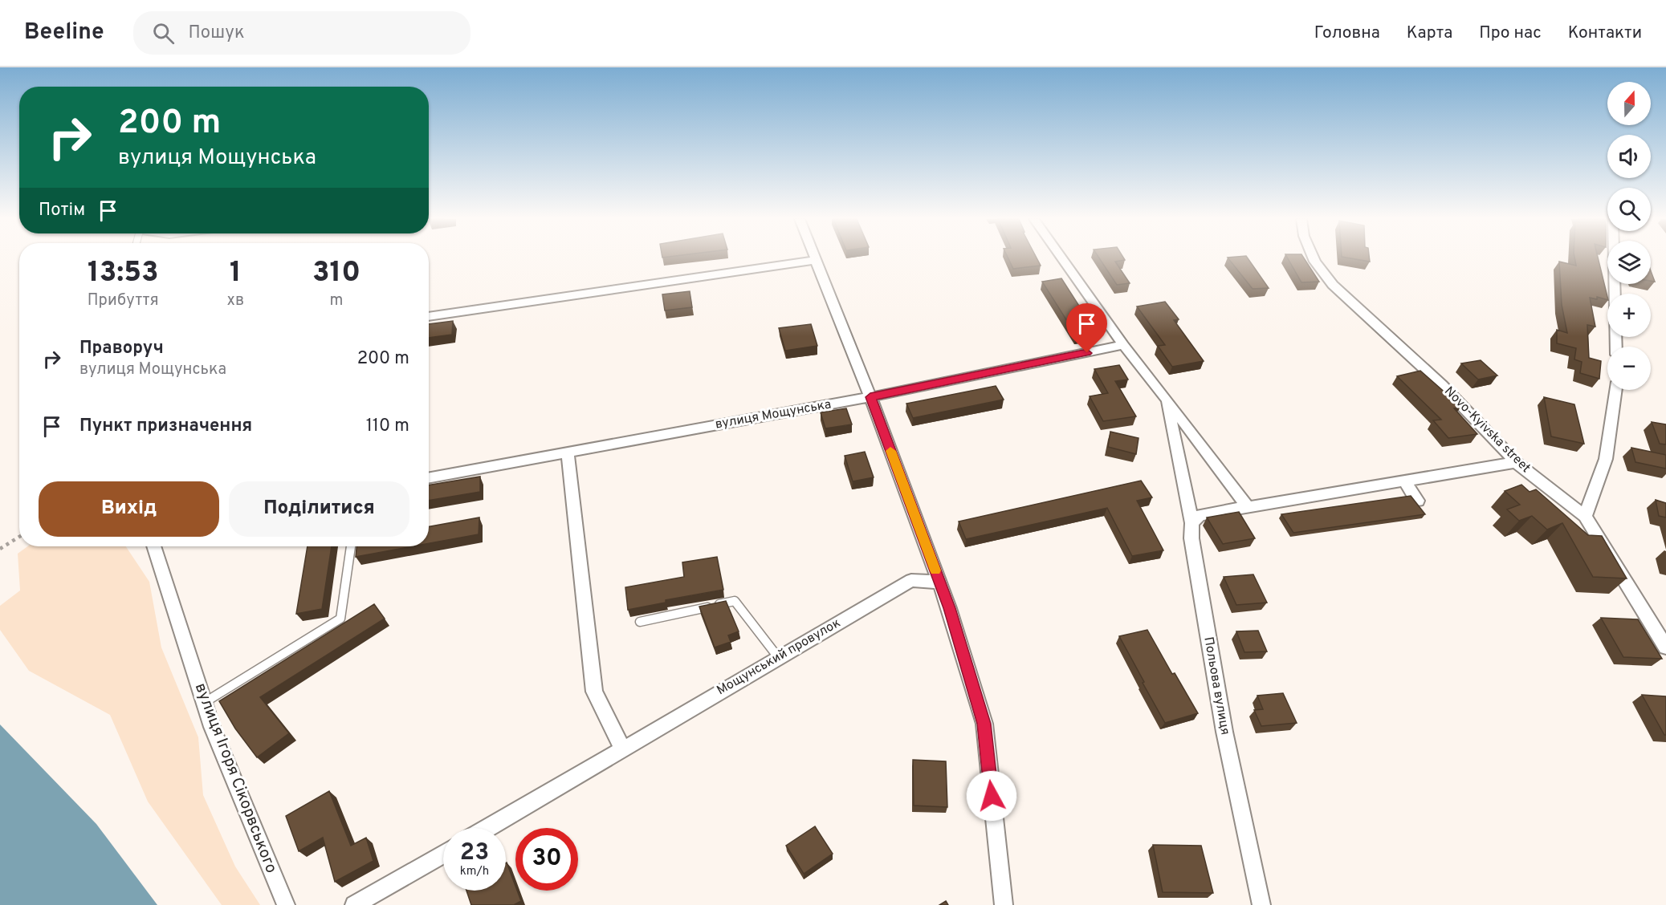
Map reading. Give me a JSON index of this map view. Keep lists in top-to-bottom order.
{
  "streets": {
    "street": [
      "вулиця Мощунська",
      "Novo-Kyivska street",
      "Мощунський провулок",
      "Польова вулиця",
      "вулиця Ігоря Сікорвського"
    ]
  },
  "north": "top",
  "page": {
    "header": "Beeline",
    "search": "Пошук",
    "nav": [
      "Головна",
      "Карта",
      "Про нас",
      "Контакти"
    ],
    "map_buttons": ["+", "−"],
    "turn": ["200 m", "вулиця Мощунська"],
    "then": "Потім",
    "eta": [
      "13:53",
      "Прибуття",
      "1",
      "хв",
      "310",
      "m"
    ],
    "list": [
      {
        "name": "Праворуч",
        "note": "вулиця Мощунська",
        "value": "200 m"
      },
      {
        "name": "Пункт призначення",
        "value": "110 m"
      }
    ],
    "buttons": ["Вихід", "Поділитися"],
    "speed": "23 km/h",
    "limit": "30"
  }
}
